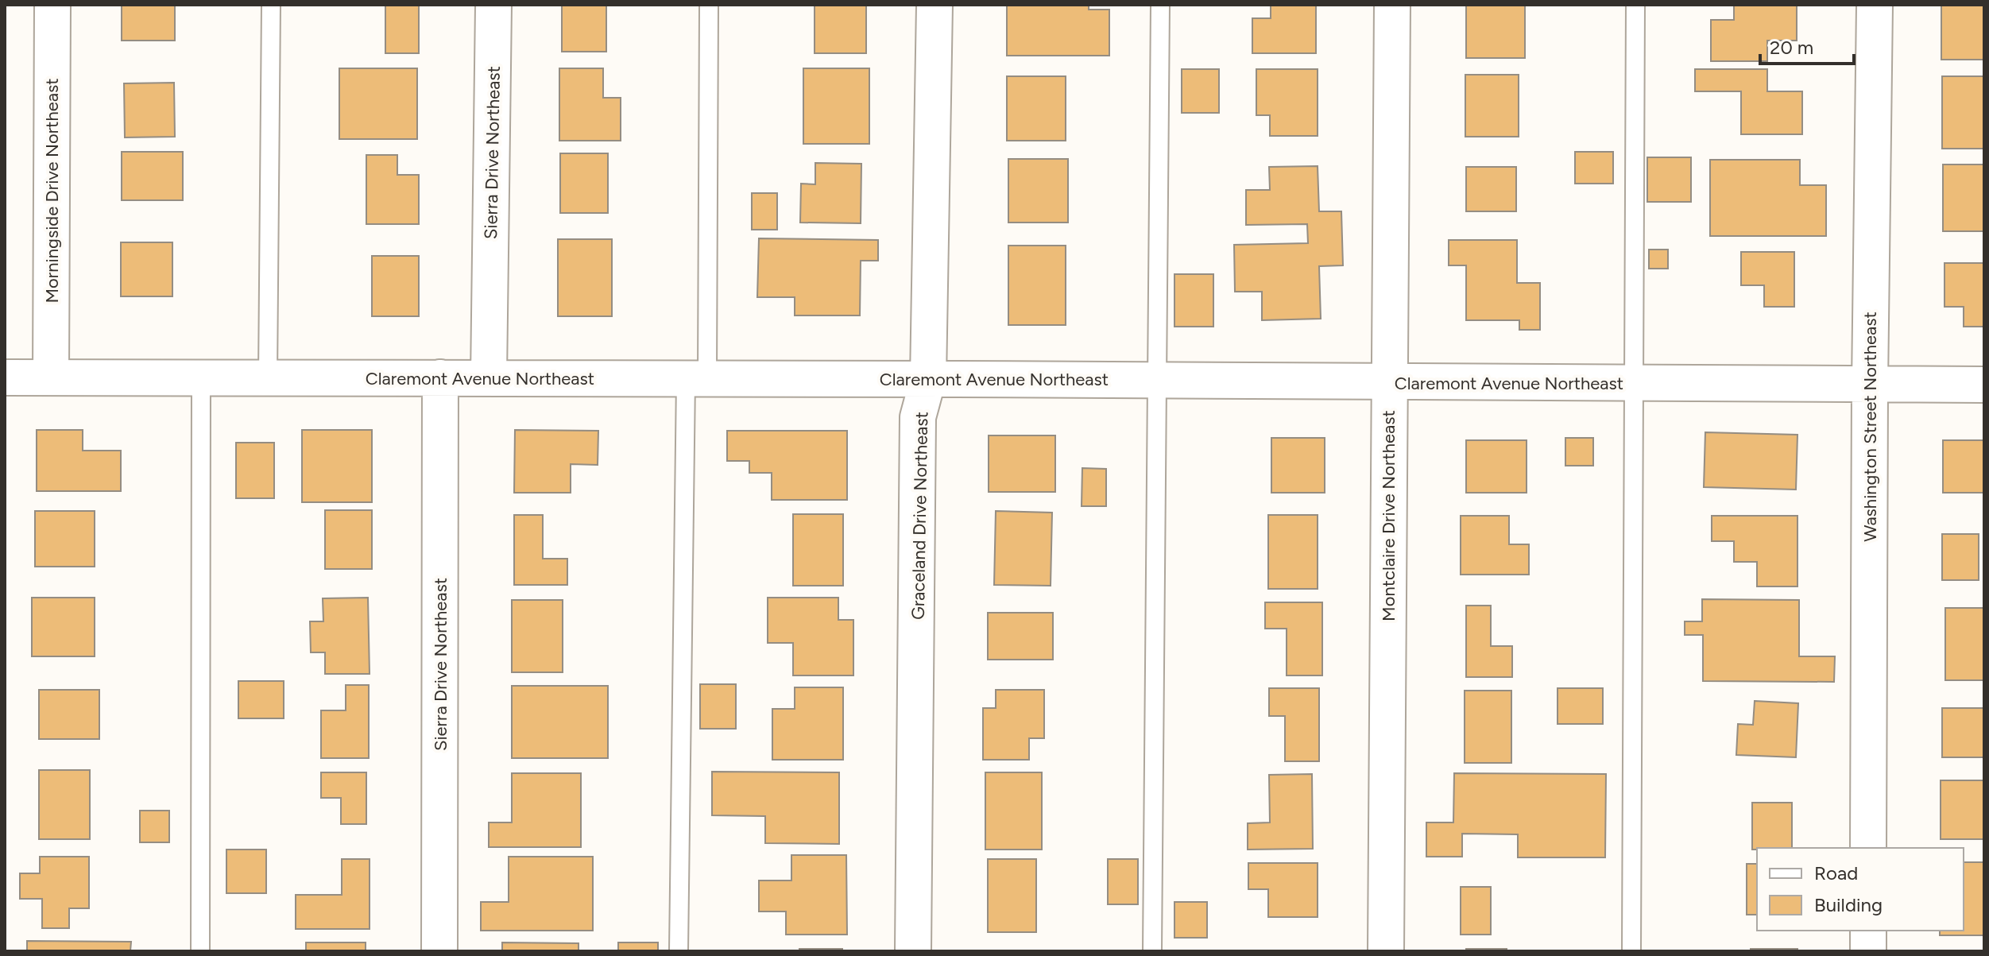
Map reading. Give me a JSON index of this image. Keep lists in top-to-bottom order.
{
  "streets": {
    "street": [
      "Sierra Drive Northeast",
      "Morningside Drive Northeast",
      "Claremont Avenue Northeast",
      "Washington Street Northeast",
      "Graceland Drive Northeast",
      "Montclaire Drive Northeast"
    ]
  },
  "crossings": [
    ["Sierra Drive Northeast", "Claremont Avenue Northeast"],
    ["Morningside Drive Northeast", "Claremont Avenue Northeast"],
    ["Claremont Avenue Northeast", "Washington Street Northeast"],
    ["Claremont Avenue Northeast", "Graceland Drive Northeast"],
    ["Claremont Avenue Northeast", "Montclaire Drive Northeast"]
  ],
  "legend": ["Road", "Building"],
  "scale_bar": "20 m"
}
